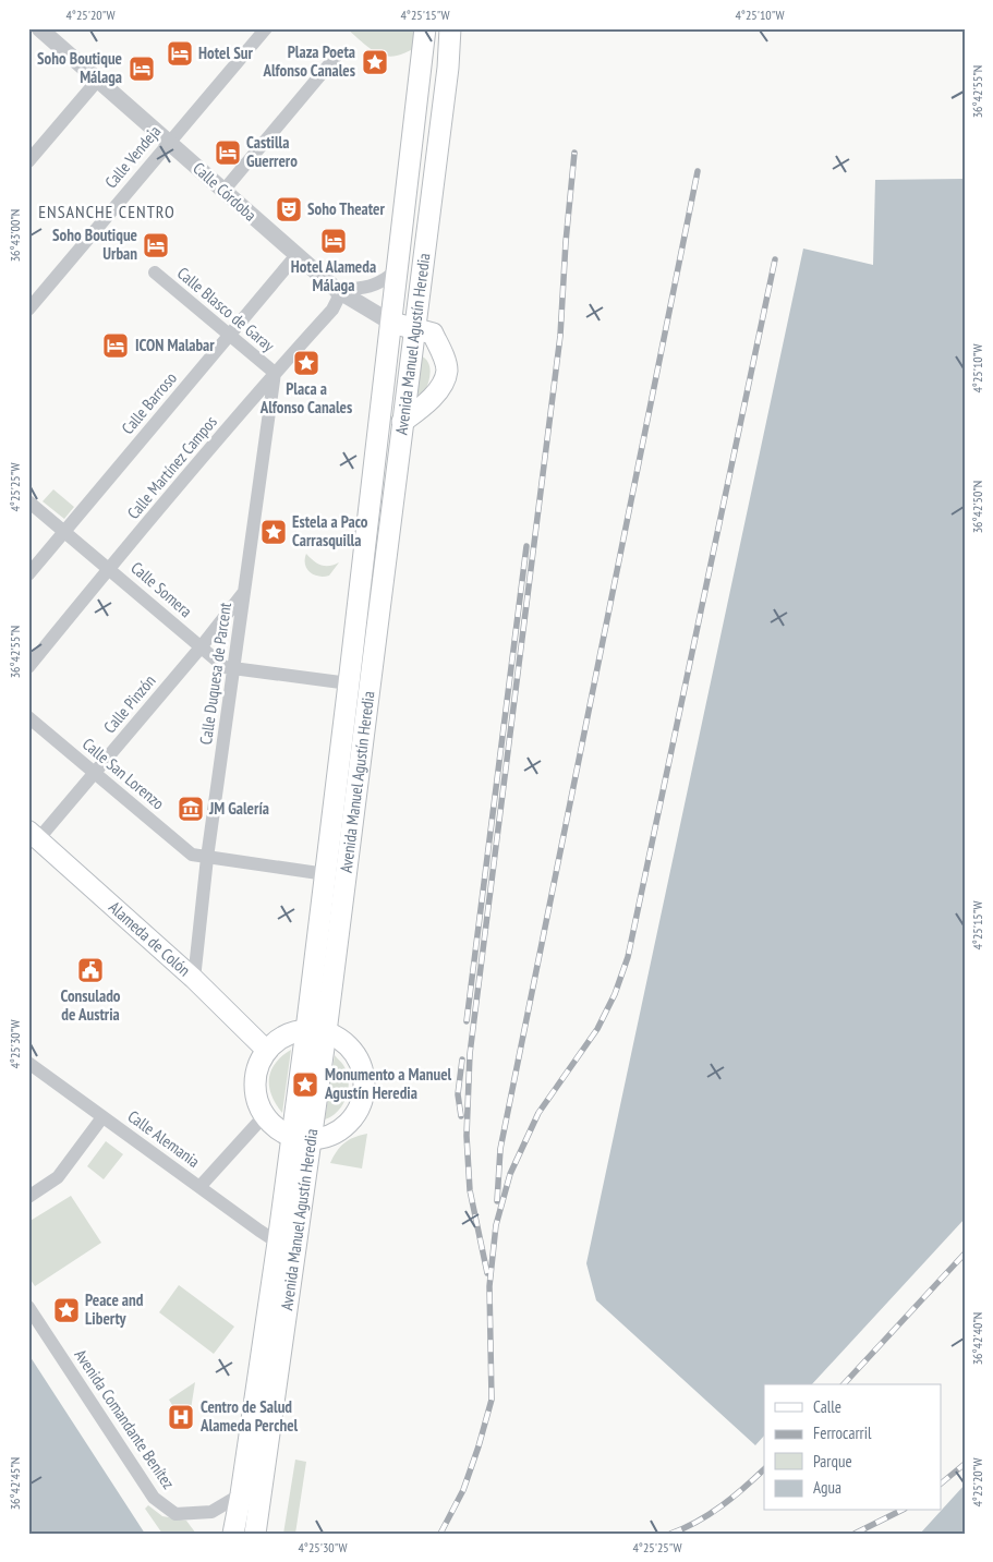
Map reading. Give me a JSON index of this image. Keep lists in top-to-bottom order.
{
  "streets": {
    "main road": ["Avenida Manuel Agustín Heredia", "Alameda de Colón"],
    "street": [
      "Calle Vendeja",
      "Calle Córdoba",
      "Calle Blasco de Garay",
      "Calle Barroso",
      "Calle Martínez Campos",
      "Calle Somera",
      "Calle Duquesa de Parcent",
      "Calle Pinzón",
      "Calle San Lorenzo",
      "Calle Alemania",
      "Avenida Comandante Benítez"
    ]
  },
  "crossings": [
    ["Calle Vendeja", "Calle Córdoba"],
    ["Calle Córdoba", "Avenida Manuel Agustín Heredia"],
    ["Calle Córdoba", "Calle Barroso"],
    ["Calle Córdoba", "Calle Martínez Campos"],
    ["Calle Blasco de Garay", "Calle Barroso"],
    ["Calle Blasco de Garay", "Calle Martínez Campos"],
    ["Calle Blasco de Garay", "Calle Duquesa de Parcent"],
    ["Avenida Manuel Agustín Heredia", "Calle Somera"],
    ["Avenida Manuel Agustín Heredia", "Calle San Lorenzo"],
    ["Avenida Manuel Agustín Heredia", "Calle Alemania"],
    ["Avenida Manuel Agustín Heredia", "Avenida Comandante Benítez"],
    ["Calle Barroso", "Calle Somera"],
    ["Calle Martínez Campos", "Calle Somera"],
    ["Calle Martínez Campos", "Calle Duquesa de Parcent"],
    ["Calle Somera", "Calle Duquesa de Parcent"],
    ["Calle Somera", "Calle Pinzón"],
    ["Calle Duquesa de Parcent", "Calle Pinzón"],
    ["Calle Duquesa de Parcent", "Calle San Lorenzo"],
    ["Calle Duquesa de Parcent", "Alameda de Colón"],
    ["Calle Pinzón", "Calle San Lorenzo"],
    ["Calle Pinzón", "Alameda de Colón"]
  ],
  "districts": ["ENSANCHE CENTRO"],
  "places": {
    "hotel": [
      "Hotel Sur",
      "Soho Boutique Málaga",
      "Castilla Guerrero",
      "Hotel Alameda Málaga",
      "Soho Boutique Urban",
      "ICON Malabar"
    ],
    "place": [
      "Plaza Poeta Alfonso Canales",
      "Placa a Alfonso Canales",
      "Estela a Paco Carrasquilla",
      "Monumento a Manuel Agustín Heredia",
      "Peace and Liberty"
    ],
    "theatre": ["Soho Theater"],
    "museum": ["JM Galería"],
    "public building": ["Consulado de Austria"],
    "hospital": ["Centro de Salud Alameda Perchel"]
  },
  "legend": [
    "Calle",
    "Ferrocarril",
    "Parque",
    "Agua"
  ],
  "coordinates": [
    "4°25'20\"W",
    "4°25'15\"W",
    "4°25'10\"W",
    "36°42'55\"N",
    "36°43'00\"N",
    "4°25'25\"W",
    "36°42'50\"N",
    "4°25'30\"W",
    "36°42'40\"N",
    "36°42'45\"N"
  ]
}
